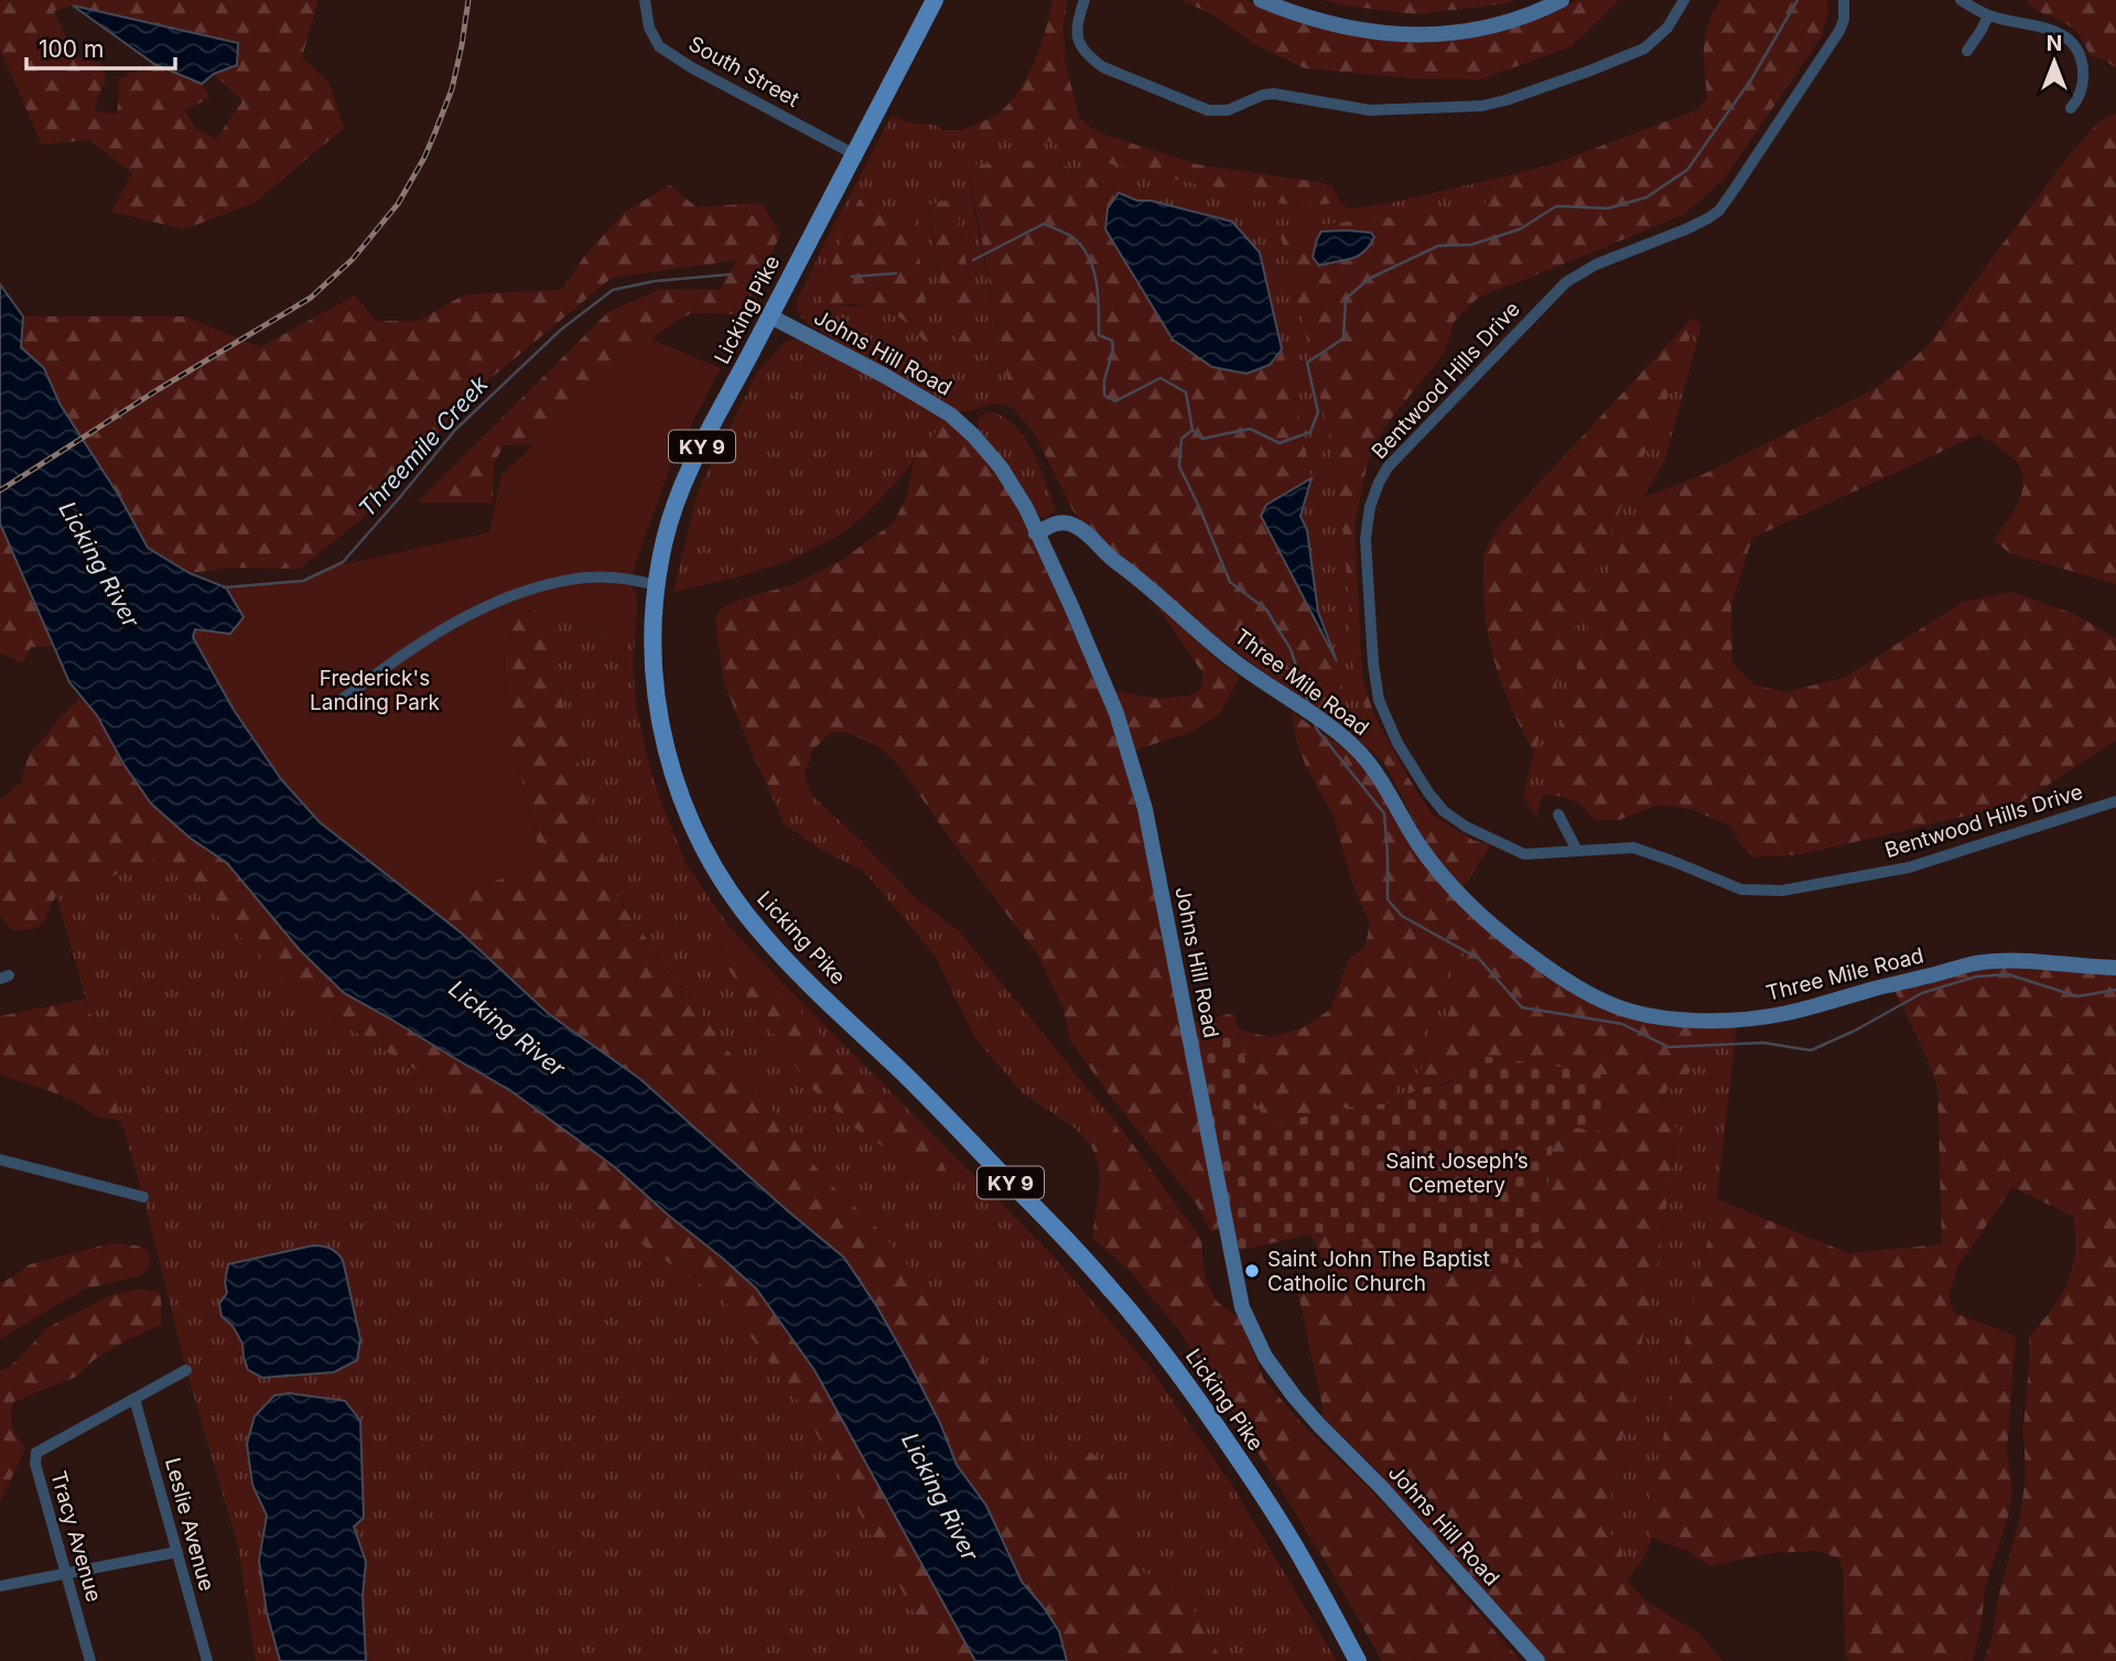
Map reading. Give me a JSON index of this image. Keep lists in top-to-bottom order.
{
  "streets": {
    "main road": [
      "Licking Pike",
      "Johns Hill Road",
      "KY 9",
      "Three Mile Road"
    ],
    "street": [
      "South Street",
      "Bentwood Hills Drive",
      "Leslie Avenue",
      "Tracy Avenue"
    ]
  },
  "crossings": [
    ["South Street", "Licking Pike"],
    ["Licking Pike", "Johns Hill Road"],
    ["Johns Hill Road", "Three Mile Road"],
    ["Leslie Avenue", "Tracy Avenue"]
  ],
  "water": ["Threemile Creek", "Licking River"],
  "parks": ["Frederick's Landing Park", "Saint Joseph’s Cemetery"],
  "places": ["Saint John The Baptist Catholic Church"],
  "scale_bar": "100 m",
  "north": "top"
}
